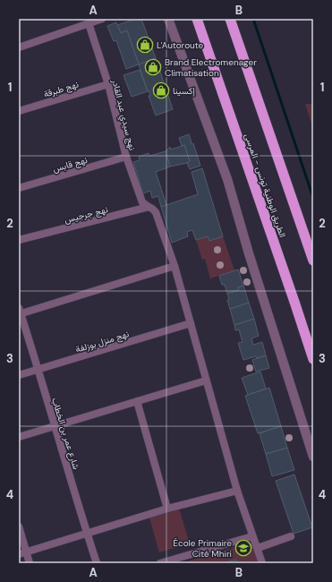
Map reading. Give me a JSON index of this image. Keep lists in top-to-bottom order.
{
  "streets": {
    "highway": ["الطريق الوطنية تونس - المرسى"],
    "street": [
      "نهج طبرقة",
      "نهج سيدي عبد القادر",
      "نهج قابس",
      "نهج جرجيس",
      "نهج منزل بوزلفة",
      "شارع عمر بن الخطاب"
    ]
  },
  "crossings": [
    ["نهج طبرقة", "نهج سيدي عبد القادر"],
    ["نهج سيدي عبد القادر", "نهج قابس"],
    ["نهج سيدي عبد القادر", "نهج جرجيس"],
    ["نهج منزل بوزلفة", "شارع عمر بن الخطاب"]
  ],
  "places": {
    "shop": ["L'Autoroute", "Brand Electromenager Climatisation", "إكسينا"],
    "school or university": ["École Primaire Cité Mhiri"]
  },
  "grid": {
    "columns": ["A", "B"],
    "rows": [
      "1",
      "2",
      "3",
      "4"
    ]
  }
}
